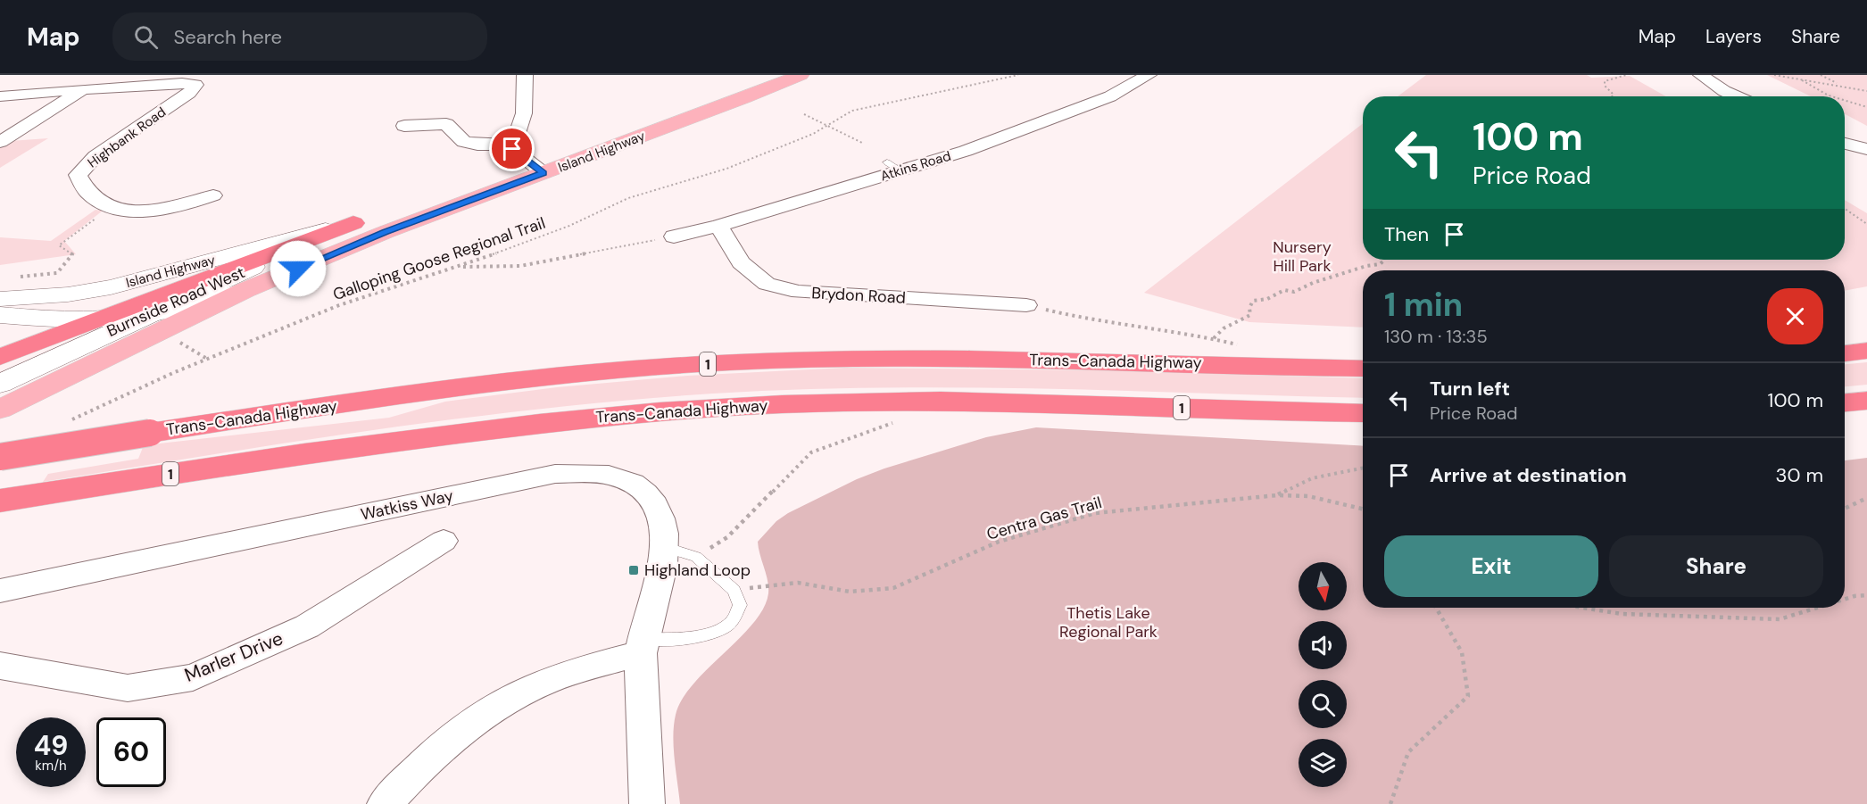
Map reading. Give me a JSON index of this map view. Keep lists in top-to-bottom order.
{
  "streets": {
    "highway": ["Trans-Canada Highway", "1"],
    "main road": ["Island Highway", "Burnside Road West"],
    "street": [
      "Highbank Road",
      "Atkins Road",
      "Brydon Road",
      "Watkiss Way",
      "Marler Drive"
    ],
    "path": ["Galloping Goose Regional Trail", "Centra Gas Trail"]
  },
  "crossings": [
    ["Island Highway", "Burnside Road West"],
    ["Atkins Road", "Brydon Road"]
  ],
  "parks": ["Nursery Hill Park", "Thetis Lake Regional Park"],
  "places": {
    "transit": ["Highland Loop"]
  },
  "north": "bottom",
  "page": {
    "header": "Map",
    "search": "Search here",
    "nav": ["Map", "Layers", "Share"],
    "turn": ["100 m", "Price Road"],
    "then": "Then",
    "heading": ["1 min", "130 m · 13:35"],
    "list": [
      {
        "name": "Turn left",
        "note": "Price Road",
        "value": "100 m"
      },
      {
        "name": "Arrive at destination",
        "value": "30 m"
      }
    ],
    "buttons": ["Exit", "Share"],
    "speed": "49 km/h",
    "limit": "60"
  }
}
